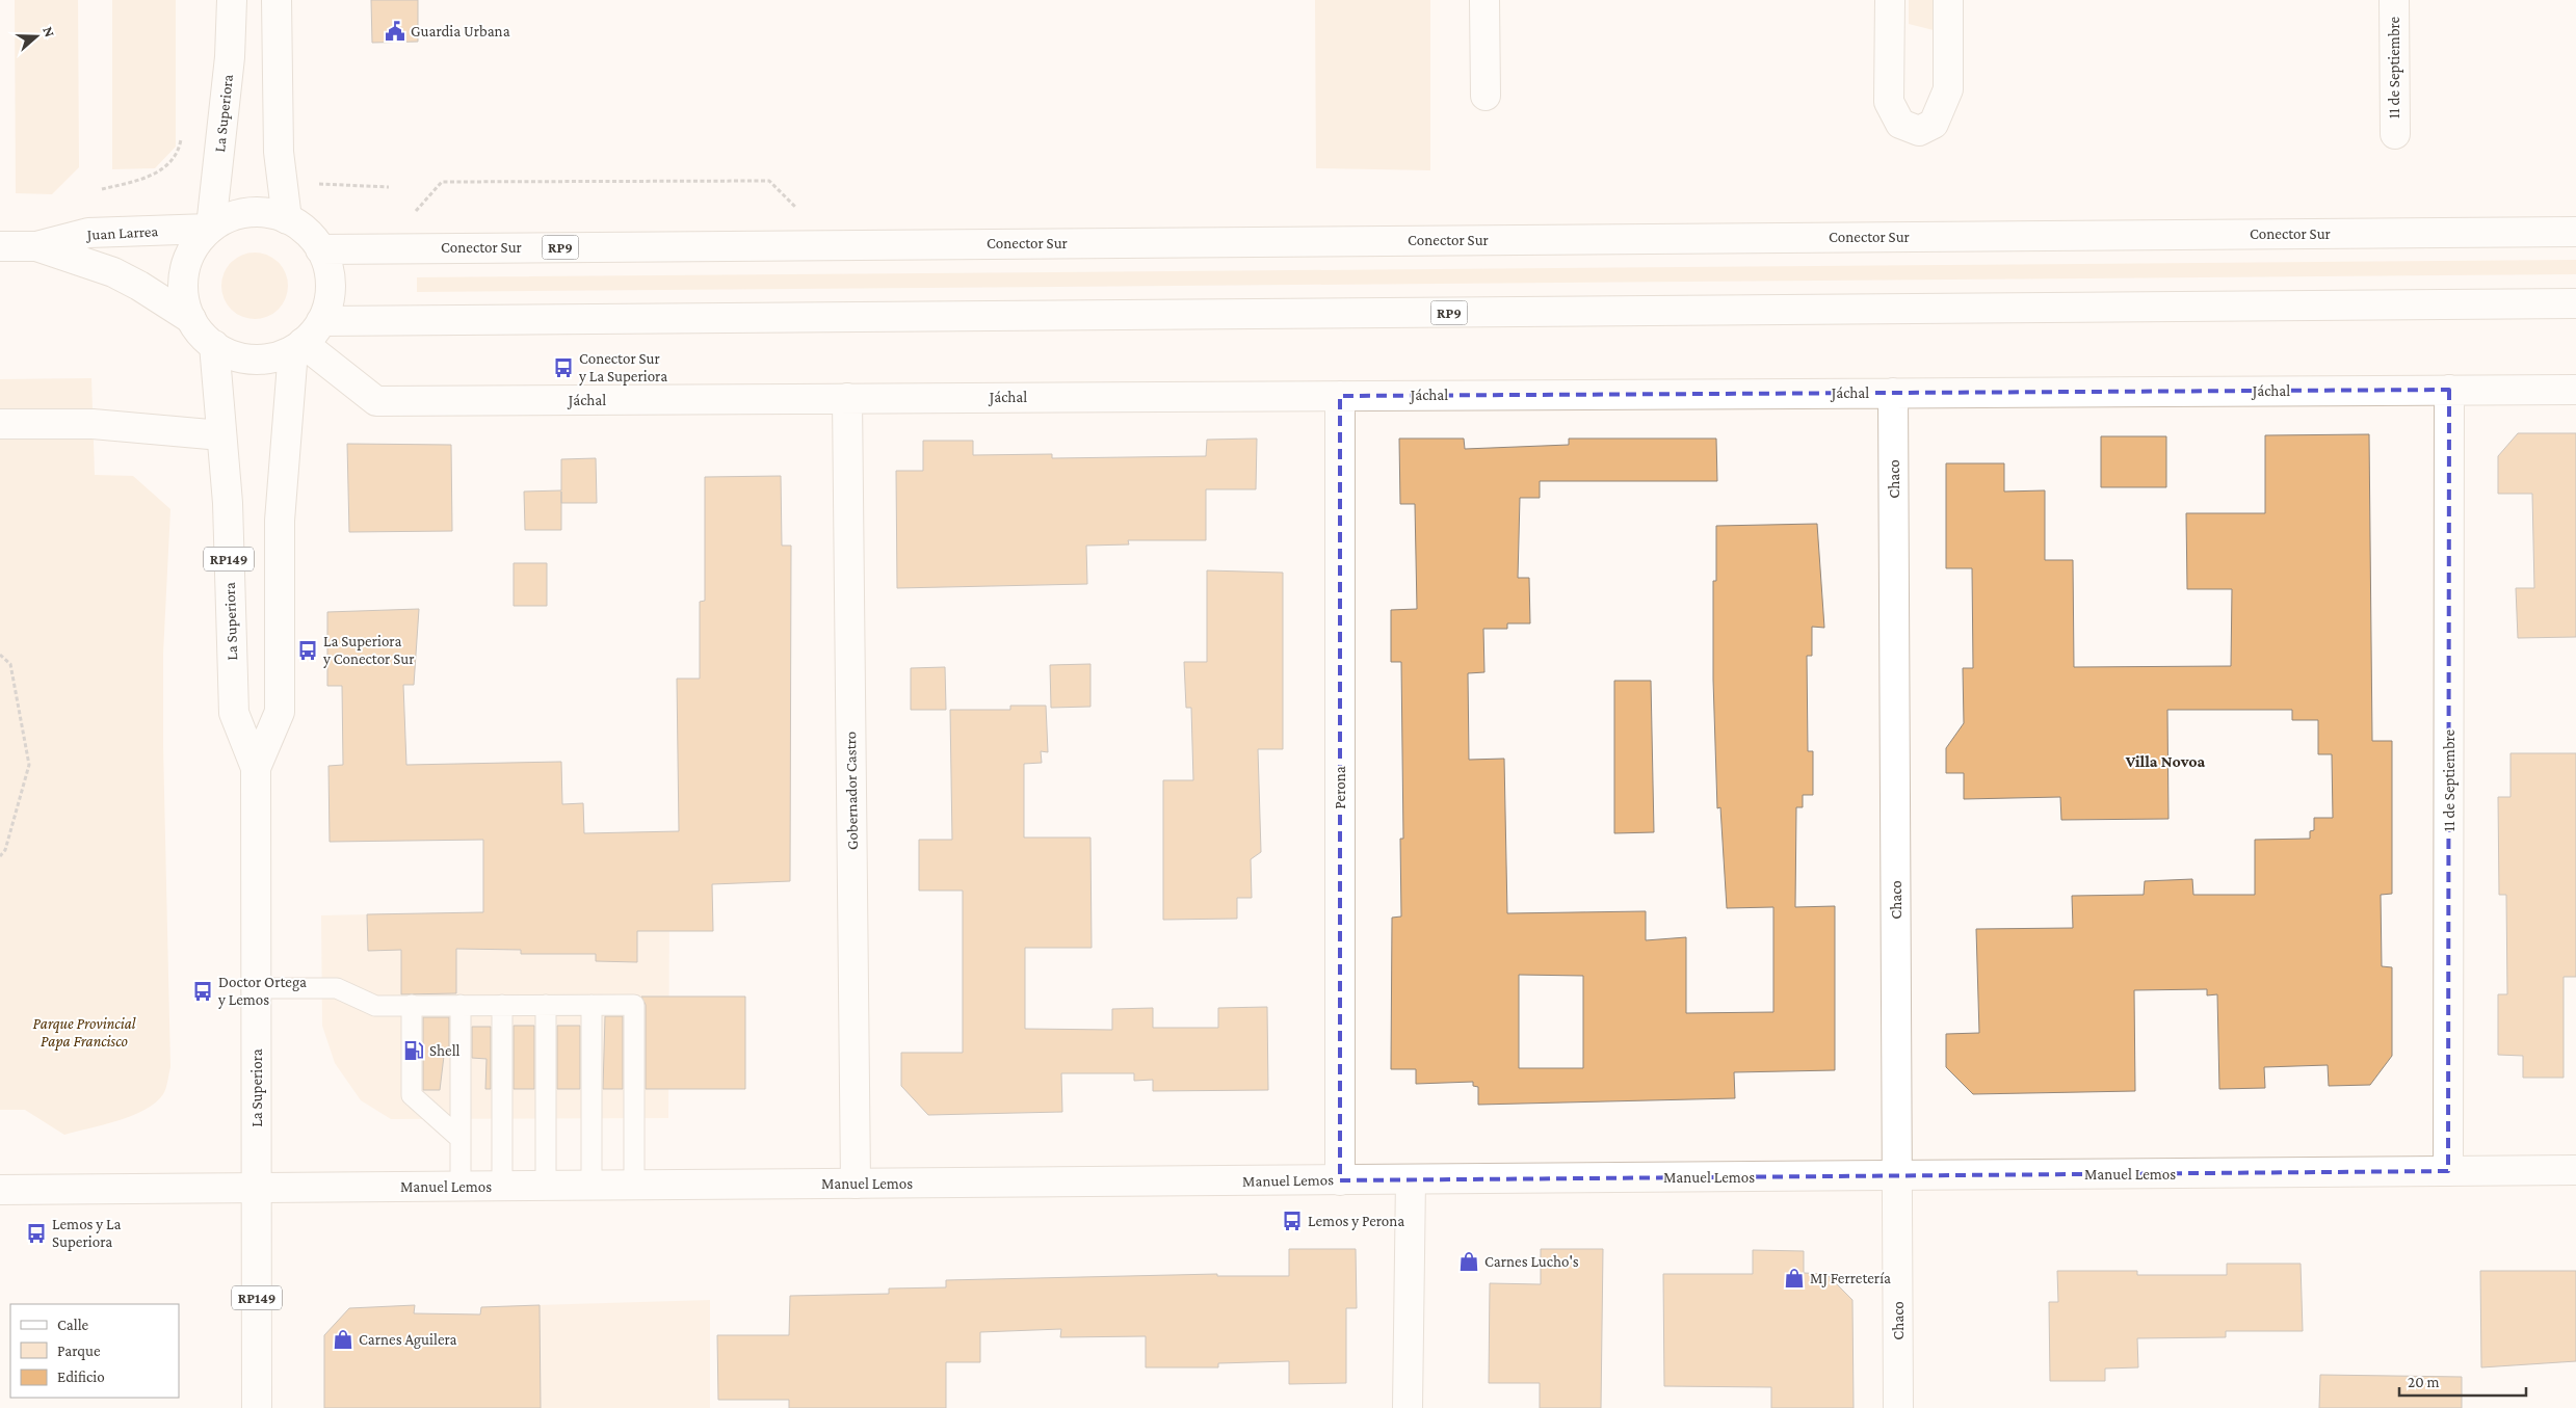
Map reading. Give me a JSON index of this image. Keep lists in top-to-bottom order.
{
  "streets": {
    "street": [
      "11 de Septiembre",
      "La Superiora",
      "Juan Larrea",
      "Conector Sur",
      "RP9",
      "Jáchal",
      "Chaco",
      "RP149",
      "Perona",
      "Gobernador Castro",
      "Manuel Lemos"
    ]
  },
  "crossings": [
    ["11 de Septiembre", "Jáchal"],
    ["11 de Septiembre", "Manuel Lemos"],
    ["La Superiora", "Juan Larrea"],
    ["La Superiora", "Conector Sur"],
    ["La Superiora", "RP9"],
    ["La Superiora", "Jáchal"],
    ["La Superiora", "Manuel Lemos"],
    ["Juan Larrea", "Conector Sur"],
    ["Juan Larrea", "RP9"],
    ["Juan Larrea", "Jáchal"],
    ["Conector Sur", "RP9"],
    ["Conector Sur", "Jáchal"],
    ["RP9", "Jáchal"],
    ["Jáchal", "Chaco"],
    ["Jáchal", "Perona"],
    ["Jáchal", "Gobernador Castro"],
    ["Chaco", "Manuel Lemos"],
    ["Perona", "Manuel Lemos"],
    ["Gobernador Castro", "Manuel Lemos"]
  ],
  "districts": ["Villa Novoa"],
  "parks": ["Parque Provincial Papa Francisco"],
  "places": {
    "public building": ["Guardia Urbana"],
    "bus stop": [
      "Conector Sur y La Superiora",
      "La Superiora y Conector Sur",
      "Doctor Ortega y Lemos",
      "Lemos y Perona",
      "Lemos y La Superiora"
    ],
    "fuel station": ["Shell"],
    "shop": ["Carnes Lucho's", "MJ Ferretería", "Carnes Aguilera"]
  },
  "legend": ["Calle", "Parque", "Edificio"],
  "scale_bar": "20 m",
  "north": "right"
}
